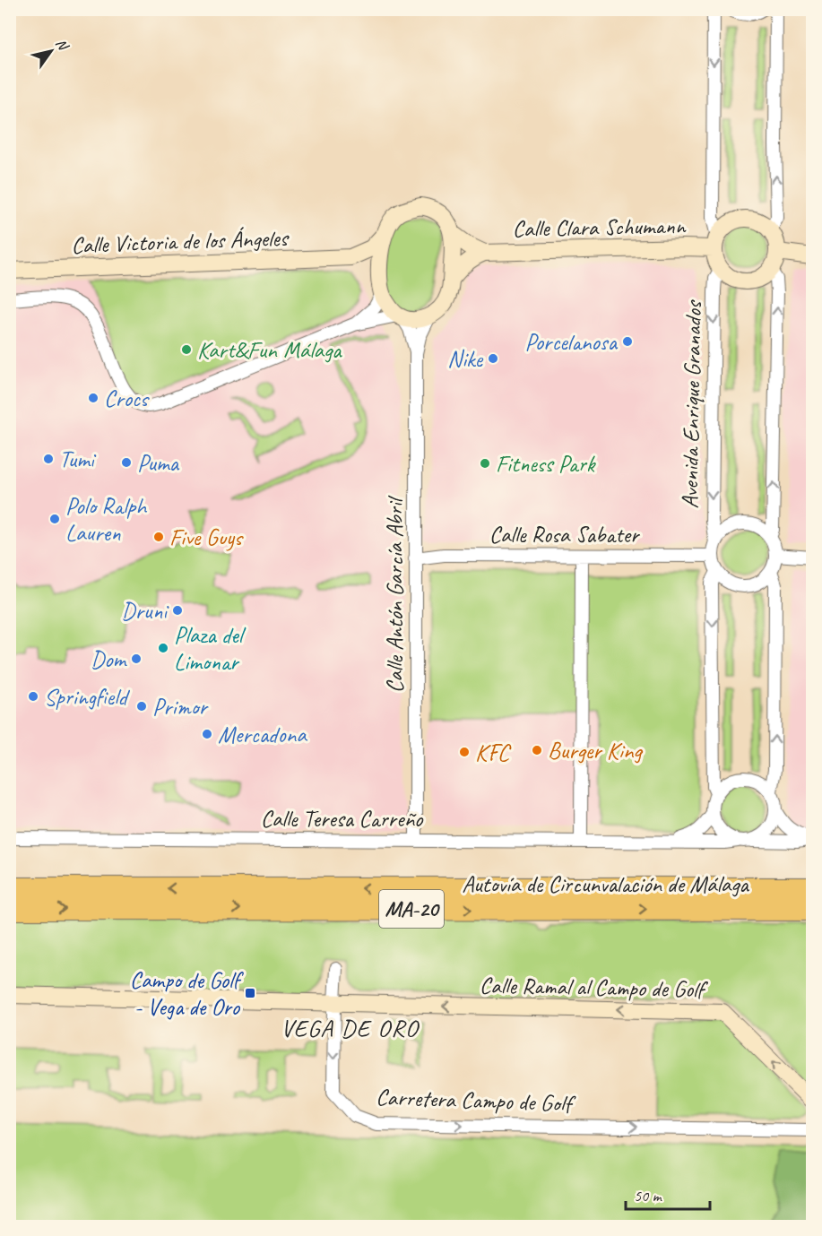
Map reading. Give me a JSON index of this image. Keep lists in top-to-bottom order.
{
  "streets": {
    "highway": ["Autovía de Circunvalación de Málaga", "MA-20"],
    "main road": ["Calle Clara Schumann", "Calle Victoria de los Ángeles", "Calle Ramal al Campo de Golf"],
    "street": [
      "Avenida Enrique Granados",
      "Calle Rosa Sabater",
      "Calle Antón García Abril",
      "Calle Teresa Carreño",
      "Carretera Campo de Golf"
    ]
  },
  "crossings": [
    ["Calle Clara Schumann", "Calle Victoria de los Ángeles"],
    ["Calle Clara Schumann", "Avenida Enrique Granados"],
    ["Calle Clara Schumann", "Calle Antón García Abril"],
    ["Calle Victoria de los Ángeles", "Calle Antón García Abril"],
    ["Avenida Enrique Granados", "Calle Rosa Sabater"],
    ["Calle Rosa Sabater", "Calle Antón García Abril"],
    ["Calle Antón García Abril", "Calle Teresa Carreño"],
    ["Calle Ramal al Campo de Golf", "Carretera Campo de Golf"]
  ],
  "one_way": ["Calle Ramal al Campo de Golf", "Carretera Campo de Golf"],
  "districts": ["VEGA DE ORO"],
  "places": {
    "other": [
      "Porcelanosa",
      "Kart&Fun Málaga",
      "Nike",
      "Crocs",
      "Tumi",
      "Puma",
      "Fitness Park",
      "Polo Ralph Lauren",
      "Five Guys",
      "Druni",
      "Plaza del Limonar",
      "Dom",
      "Springfield",
      "Primor",
      "Mercadona",
      "Burger King",
      "KFC"
    ],
    "transit": ["Campo de Golf - Vega de Oro"]
  },
  "scale_bar": "50 m",
  "north": "top right"
}
